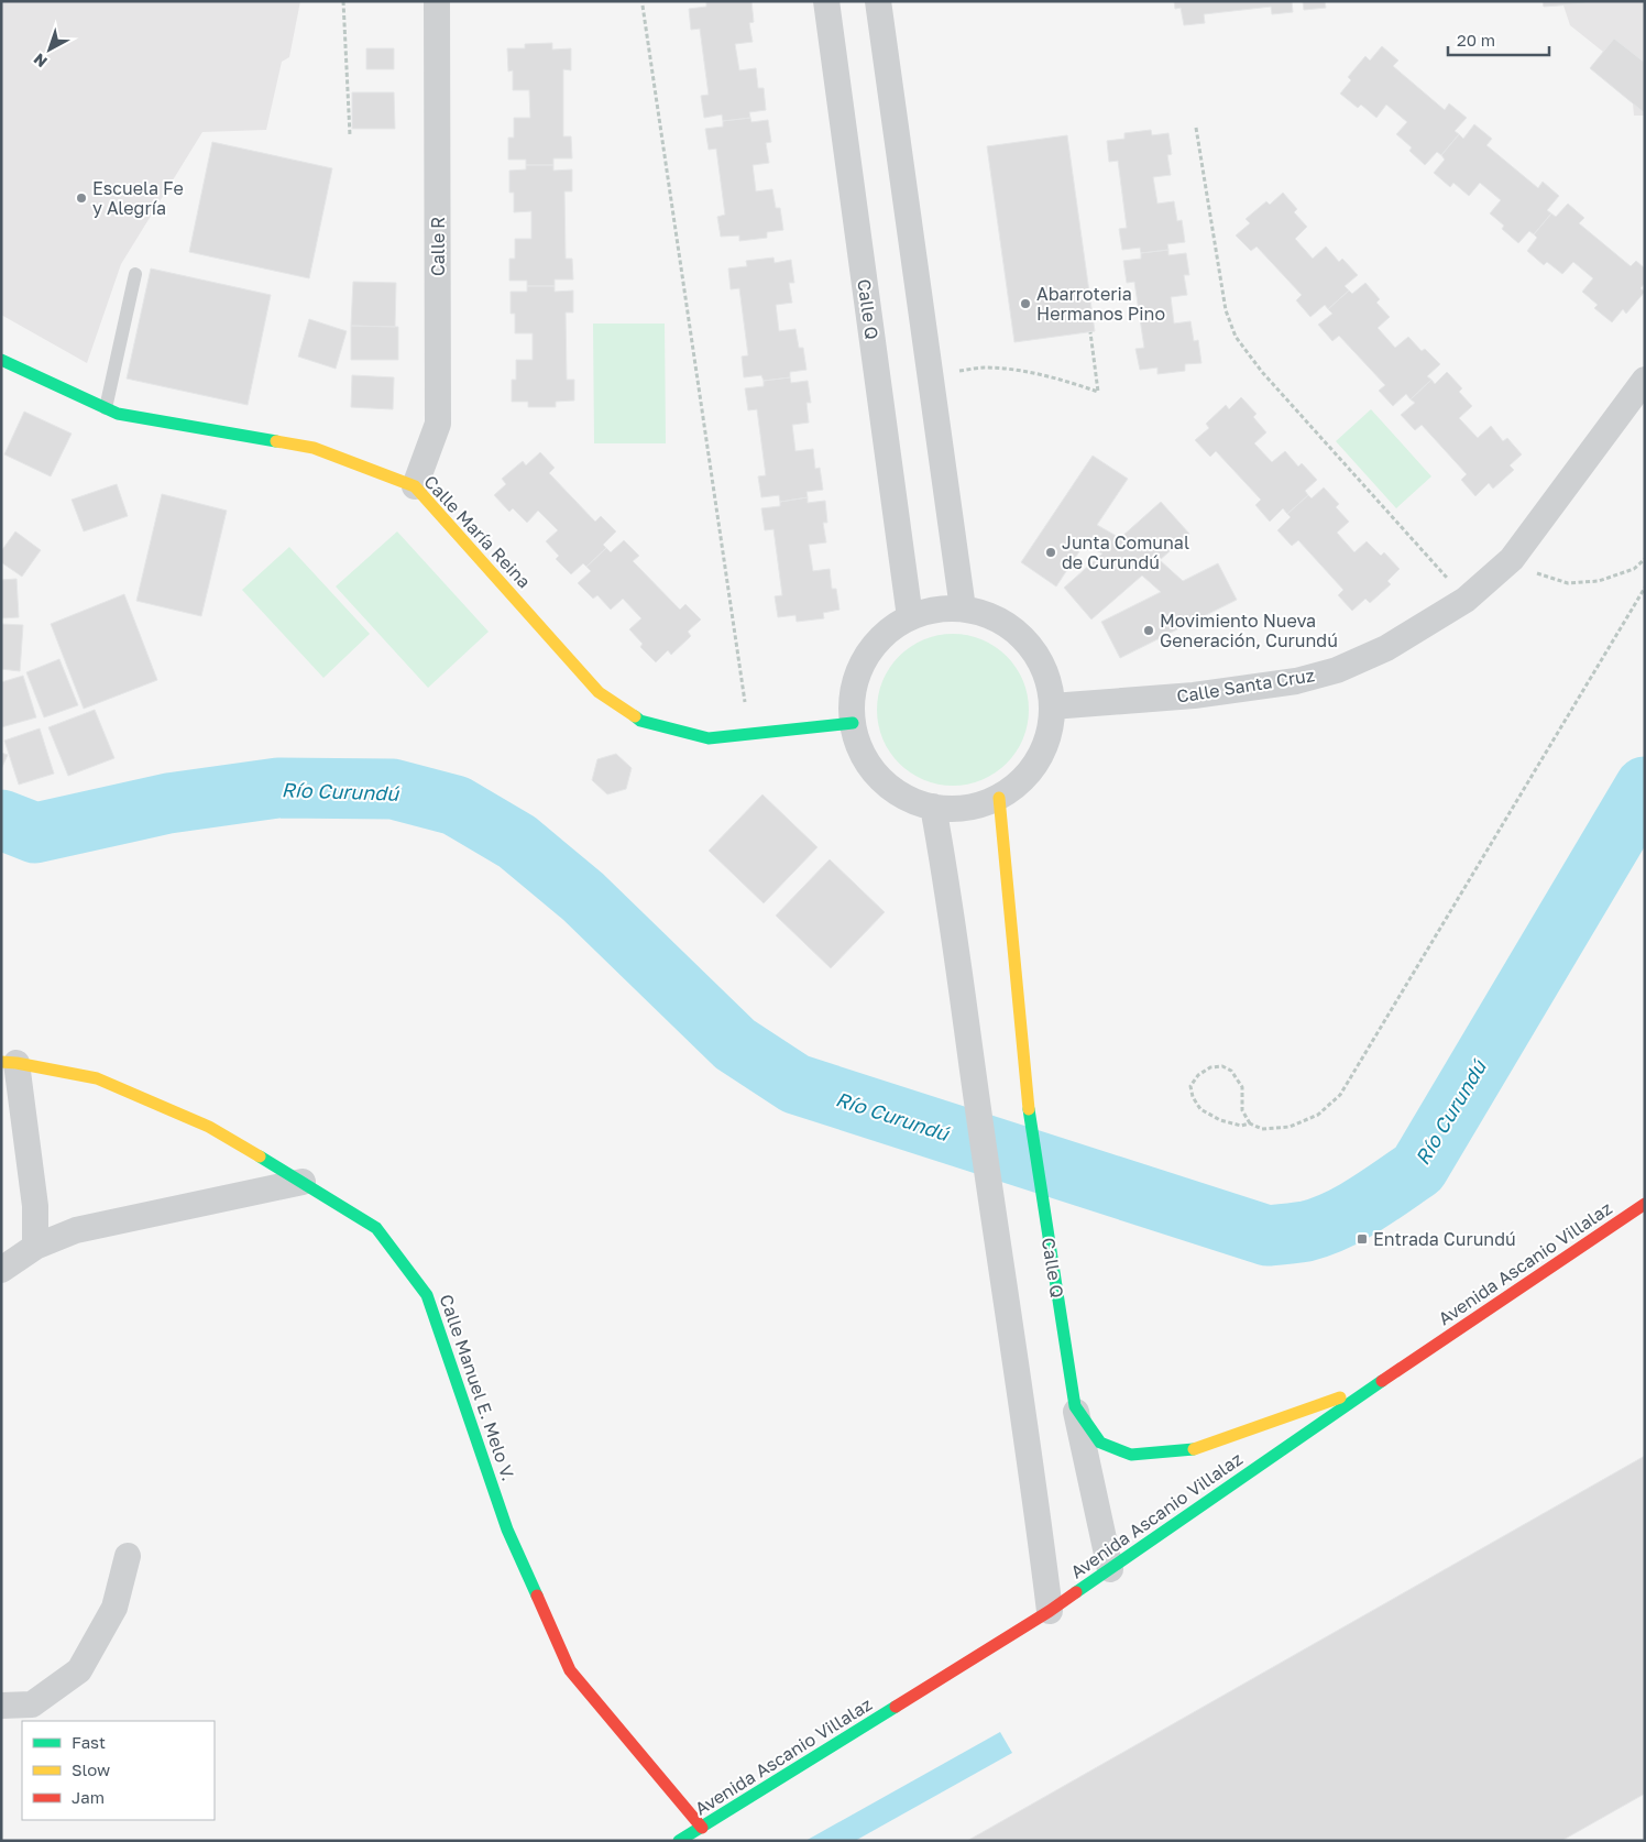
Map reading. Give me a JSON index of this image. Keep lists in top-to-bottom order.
{
  "streets": {
    "street": [
      "Calle R",
      "Calle Q",
      "Calle María Reina",
      "Calle Santa Cruz",
      "Avenida Ascanio Villalaz",
      "Calle Manuel E. Melo V."
    ]
  },
  "crossings": [
    ["Calle R", "Calle María Reina"],
    ["Calle Q", "Avenida Ascanio Villalaz"],
    ["Avenida Ascanio Villalaz", "Calle Manuel E. Melo V."]
  ],
  "water": ["Río Curundú"],
  "places": {
    "other": [
      "Escuela Fe y Alegría",
      "Abarroteria Hermanos Pino",
      "Junta Comunal de Curundú",
      "Movimiento Nueva Generación, Curundú"
    ],
    "transit": ["Entrada Curundú"]
  },
  "legend": ["Fast", "Slow", "Jam"],
  "scale_bar": "20 m",
  "north": "bottom left"
}
